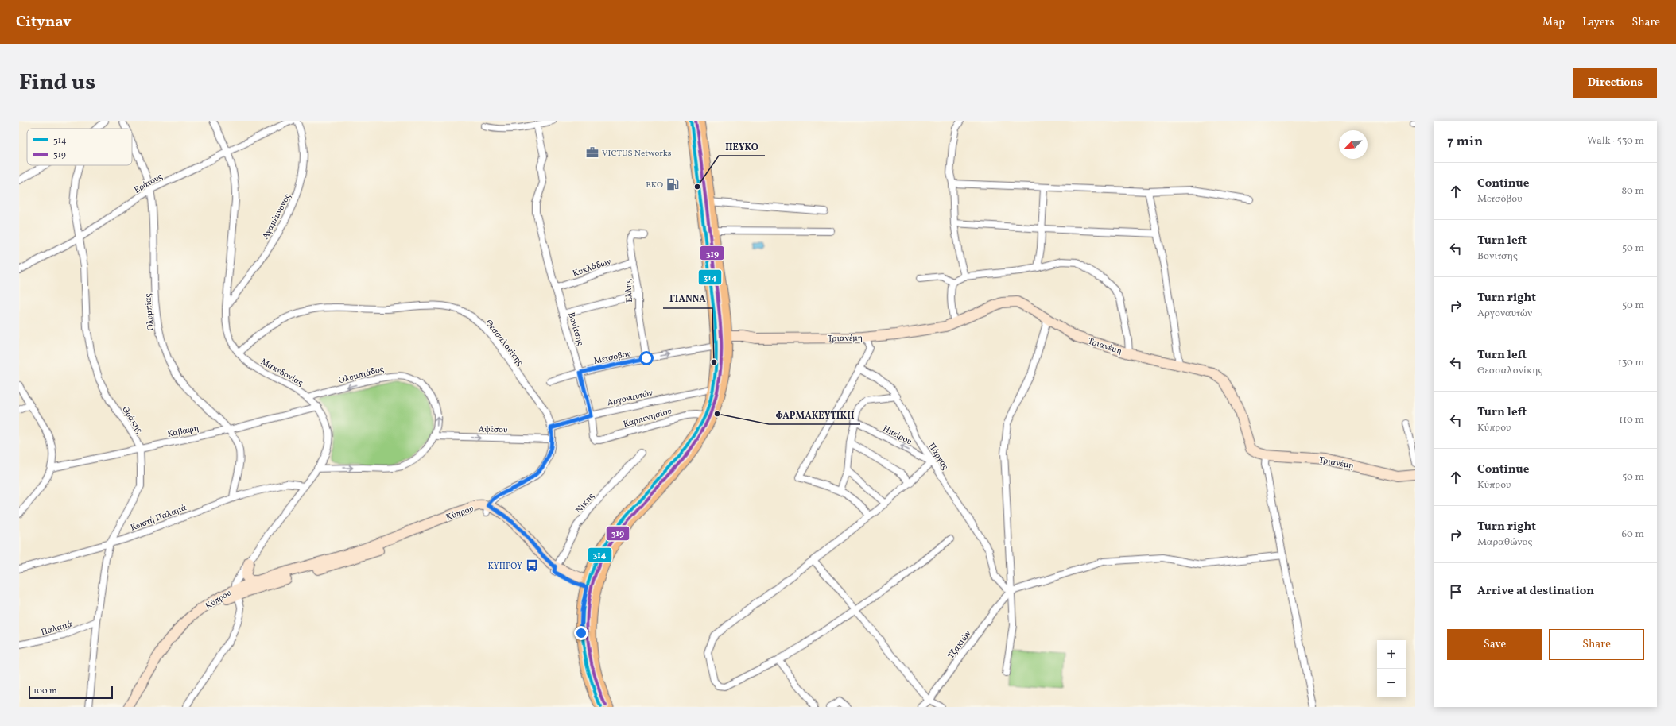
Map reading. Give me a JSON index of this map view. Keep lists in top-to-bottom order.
{
  "streets": {
    "main road": ["Τριανέμη", "Κύπρου"],
    "street": [
      "Εράτους",
      "Αγαμέμνονος",
      "Κυκλάδων",
      "Έλλης",
      "Ολυμπίας",
      "Βονίτσης",
      "Θεσσαλονίκης",
      "Μετσόβου",
      "Μακεδονίας",
      "Ολυμπιάδος",
      "Αργοναυτών",
      "Καρπενησίου",
      "Θράκης",
      "Αψέσου",
      "Καβάφη",
      "Ηπείρου",
      "Πάργας",
      "Νίκης",
      "Κωστή Παλαμά",
      "Παλαμά",
      "Τζακιών"
    ]
  },
  "crossings": [
    ["Εράτους", "Ολυμπίας"],
    ["Εράτους", "Μακεδονίας"],
    ["Εράτους", "Θράκης"],
    ["Αγαμέμνονος", "Μακεδονίας"],
    ["Κυκλάδων", "Έλλης"],
    ["Κυκλάδων", "Βονίτσης"],
    ["Έλλης", "Μετσόβου"],
    ["Ολυμπίας", "Καβάφη"],
    ["Ολυμπίας", "Κωστή Παλαμά"],
    ["Βονίτσης", "Μετσόβου"],
    ["Βονίτσης", "Αργοναυτών"],
    ["Βονίτσης", "Καρπενησίου"],
    ["Τριανέμη", "Μετσόβου"],
    ["Θεσσαλονίκης", "Μακεδονίας"],
    ["Θεσσαλονίκης", "Αργοναυτών"],
    ["Θεσσαλονίκης", "Αψέσου"],
    ["Θεσσαλονίκης", "Κύπρου"],
    ["Μακεδονίας", "Ολυμπιάδος"],
    ["Μακεδονίας", "Καβάφη"],
    ["Μακεδονίας", "Κύπρου"],
    ["Μακεδονίας", "Κωστή Παλαμά"],
    ["Ολυμπιάδος", "Αψέσου"],
    ["Θράκης", "Καβάφη"],
    ["Θράκης", "Κωστή Παλαμά"],
    ["Θράκης", "Παλαμά"],
    ["Ηπείρου", "Πάργας"],
    ["Πάργας", "Τζακιών"],
    ["Νίκης", "Κύπρου"]
  ],
  "one_way": ["Μετσόβου", "Αψέσου"],
  "places": {
    "office": ["VICTUS Networks"],
    "fuel station": ["EKO"],
    "other": ["ΠΕΥΚΟ", "ΓΙΑΝΝΑ", "ΦΑΡΜΑΚΕΥΤΙΚΗ"],
    "bus stop": ["ΚΥΠΡΟΥ"]
  },
  "lines": ["transit line 314", "transit line 319"],
  "legend": ["314", "319"],
  "scale_bar": "100 m",
  "north": "bottom left",
  "page": {
    "header": "Citynav",
    "nav": ["Map", "Layers", "Share"],
    "title": "Find us",
    "buttons": [
      "Directions",
      ["Save", "Share"]
    ],
    "heading": ["7 min", "Walk · 530 m"],
    "list": [
      ["Continue", "Μετσόβου", "80 m"],
      ["Turn left", "Βονίτσης", "50 m"],
      ["Turn right", "Αργοναυτών", "50 m"],
      ["Turn left", "Θεσσαλονίκης", "130 m"],
      ["Turn left", "Κύπρου", "110 m"],
      ["Continue", "Κύπρου", "50 m"],
      ["Turn right", "Μαραθώνος", "60 m"],
      "Arrive at destination"
    ],
    "map_buttons": ["+", "−"],
    "scale": "100 m"
  }
}
